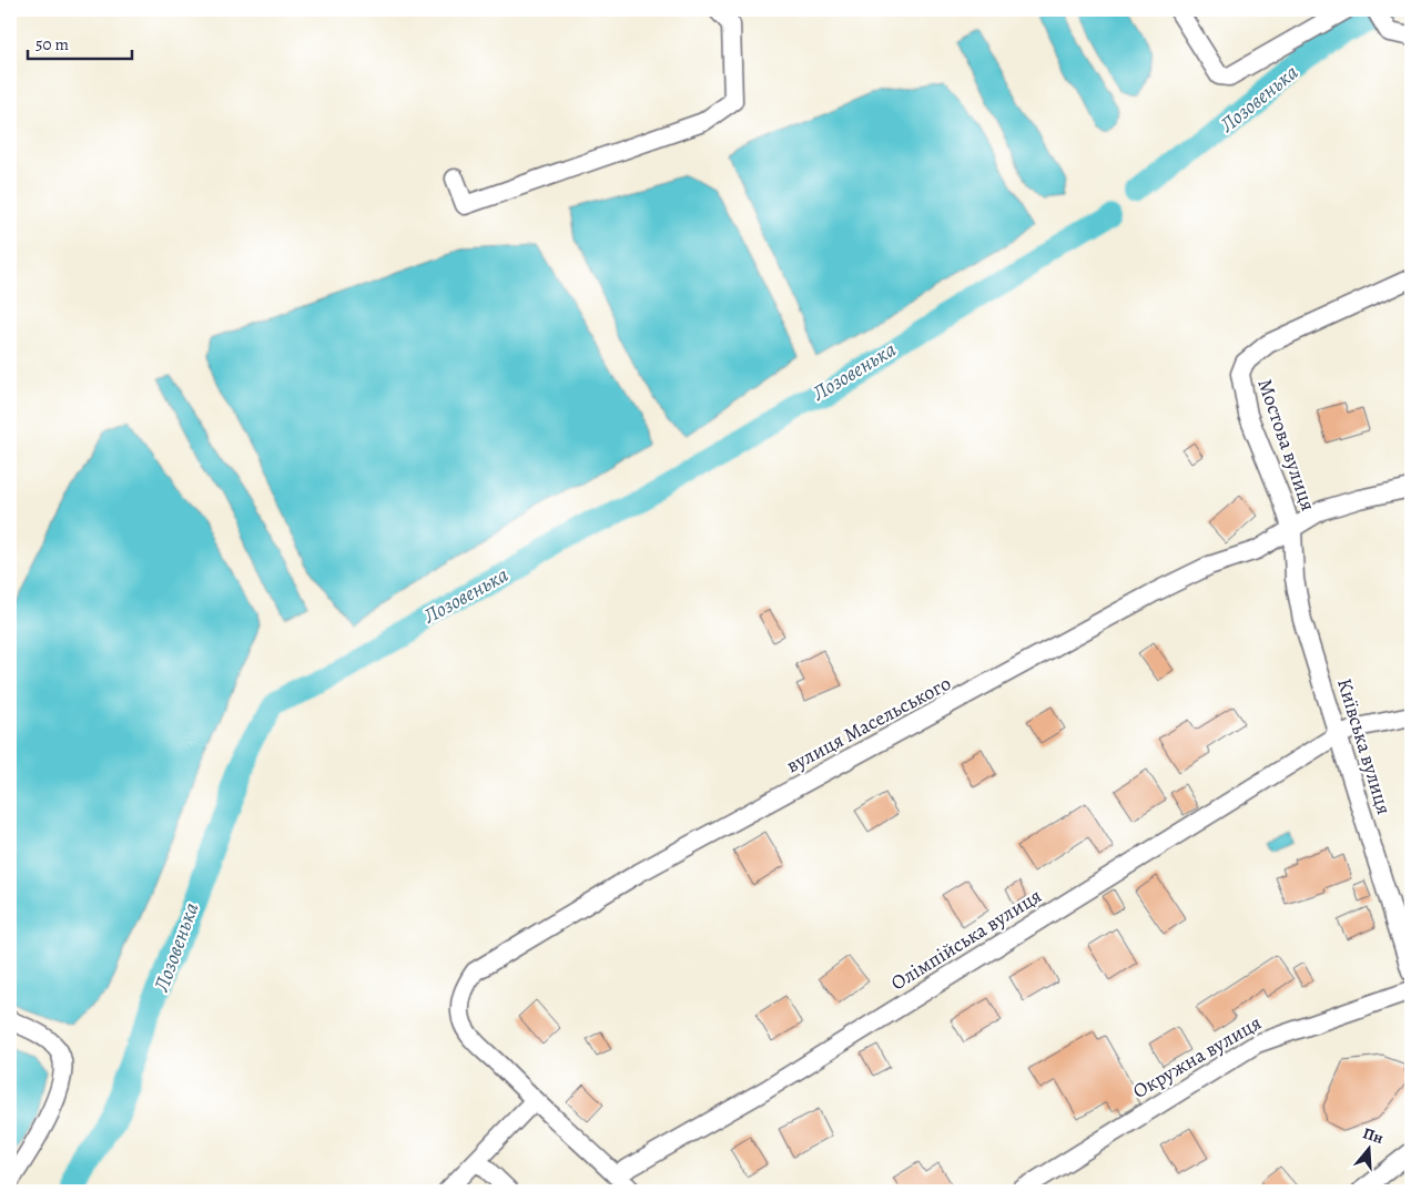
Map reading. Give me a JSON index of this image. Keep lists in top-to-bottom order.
{
  "streets": {
    "street": [
      "Мостова вулиця",
      "вулиця Масельського",
      "Київська вулиця",
      "Олімпійська вулиця",
      "Окружна вулиця"
    ]
  },
  "crossings": [
    ["Мостова вулиця", "вулиця Масельського"],
    ["Мостова вулиця", "Київська вулиця"],
    ["вулиця Масельського", "Київська вулиця"],
    ["Київська вулиця", "Олімпійська вулиця"]
  ],
  "water": ["Лозовенька"],
  "scale_bar": "50 m",
  "north": "top"
}
